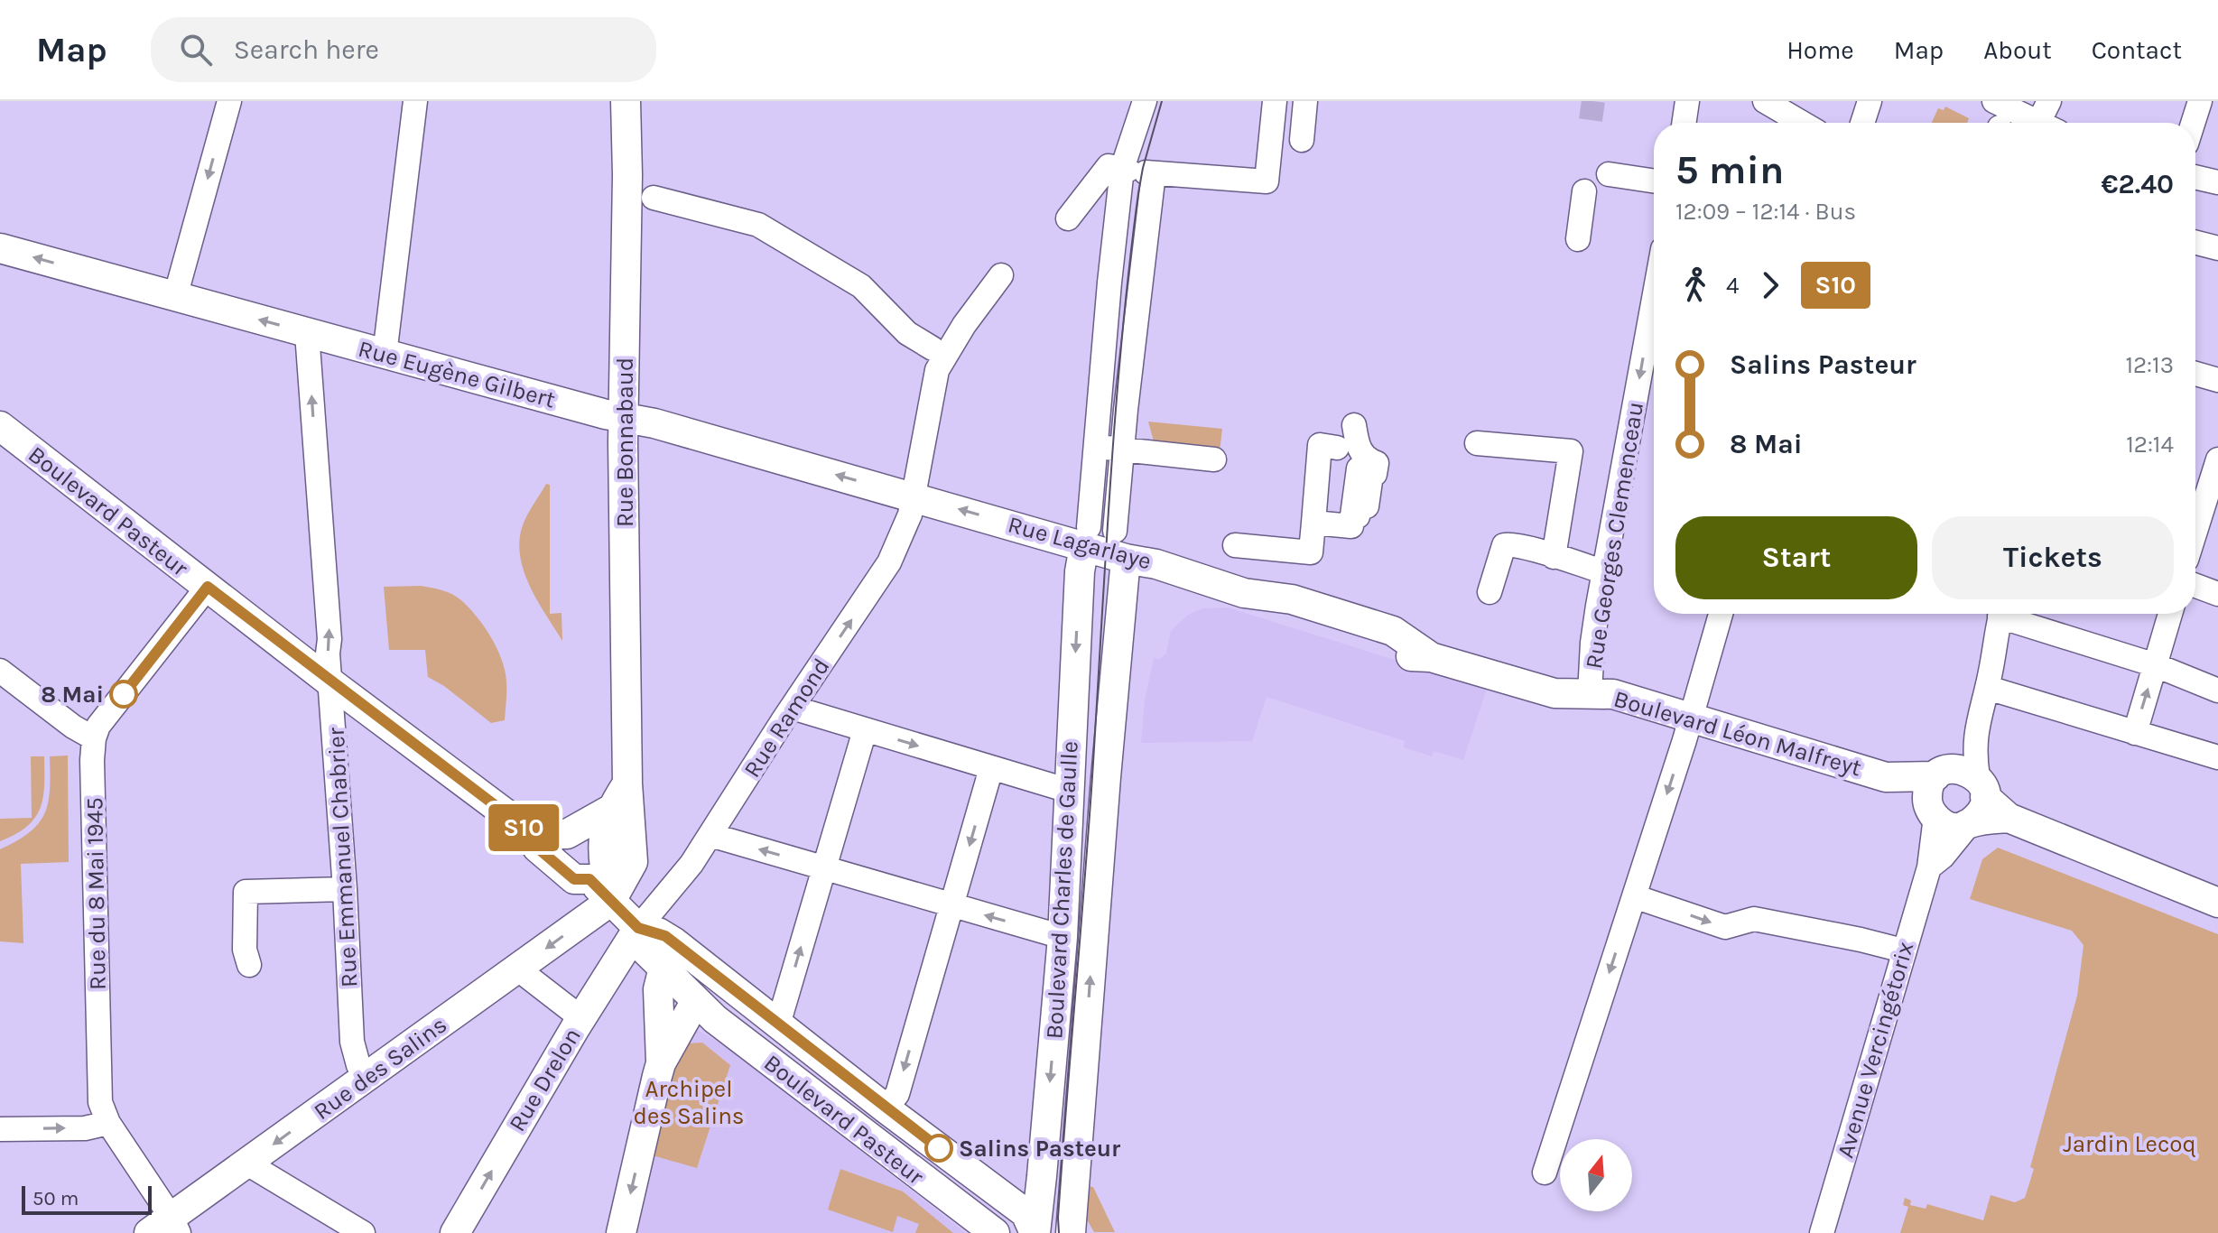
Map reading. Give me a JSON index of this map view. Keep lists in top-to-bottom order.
{
  "streets": {
    "main road": [
      "Rue Eugène Gilbert",
      "Rue Bonnabaud",
      "Boulevard Pasteur",
      "Rue Lagarlaye",
      "Boulevard Léon Malfreyt",
      "Boulevard Charles de Gaulle",
      "Avenue Vercingétorix",
      "Rue des Salins",
      "Rue Drelon"
    ],
    "street": [
      "Rue Georges Clemenceau",
      "Rue Ramond",
      "Rue Emmanuel Chabrier",
      "Rue du 8 Mai 1945"
    ]
  },
  "crossings": [
    ["Rue Eugène Gilbert", "Rue Bonnabaud"],
    ["Rue Eugène Gilbert", "Rue Lagarlaye"],
    ["Rue Eugène Gilbert", "Rue Ramond"],
    ["Rue Eugène Gilbert", "Rue Emmanuel Chabrier"],
    ["Rue Bonnabaud", "Boulevard Pasteur"],
    ["Rue Bonnabaud", "Rue des Salins"],
    ["Boulevard Pasteur", "Rue Ramond"],
    ["Boulevard Pasteur", "Rue Emmanuel Chabrier"],
    ["Boulevard Pasteur", "Boulevard Charles de Gaulle"],
    ["Boulevard Pasteur", "Rue des Salins"],
    ["Boulevard Pasteur", "Rue Drelon"],
    ["Rue Georges Clemenceau", "Rue Lagarlaye"],
    ["Rue Georges Clemenceau", "Boulevard Léon Malfreyt"],
    ["Rue Lagarlaye", "Rue Ramond"],
    ["Rue Lagarlaye", "Boulevard Léon Malfreyt"],
    ["Rue Lagarlaye", "Boulevard Charles de Gaulle"],
    ["Rue Ramond", "Rue Drelon"],
    ["Boulevard Léon Malfreyt", "Avenue Vercingétorix"],
    ["Rue Emmanuel Chabrier", "Rue des Salins"],
    ["Rue du 8 Mai 1945", "Rue des Salins"]
  ],
  "one_way": ["Rue Eugène Gilbert", "Rue Georges Clemenceau", "Rue Emmanuel Chabrier"],
  "parks": ["Archipel des Salins", "Jardin Lecoq"],
  "places": ["8 Mai", "Salins Pasteur"],
  "lines": ["bus line S10"],
  "scale_bar": "50 m",
  "north": "top",
  "page": {
    "header": "Map",
    "search": "Search here",
    "nav": [
      "Home",
      "Map",
      "About",
      "Contact"
    ],
    "on_map": "S10",
    "heading": ["5 min", "12:09 – 12:14 · Bus", "€2.40"],
    "legs": ["4", "S10"],
    "list": [
      {
        "name": "Salins Pasteur",
        "value": "12:13"
      },
      {
        "name": "8 Mai",
        "value": "12:14"
      }
    ],
    "buttons": ["Start", "Tickets"],
    "scale": "50 m"
  }
}
